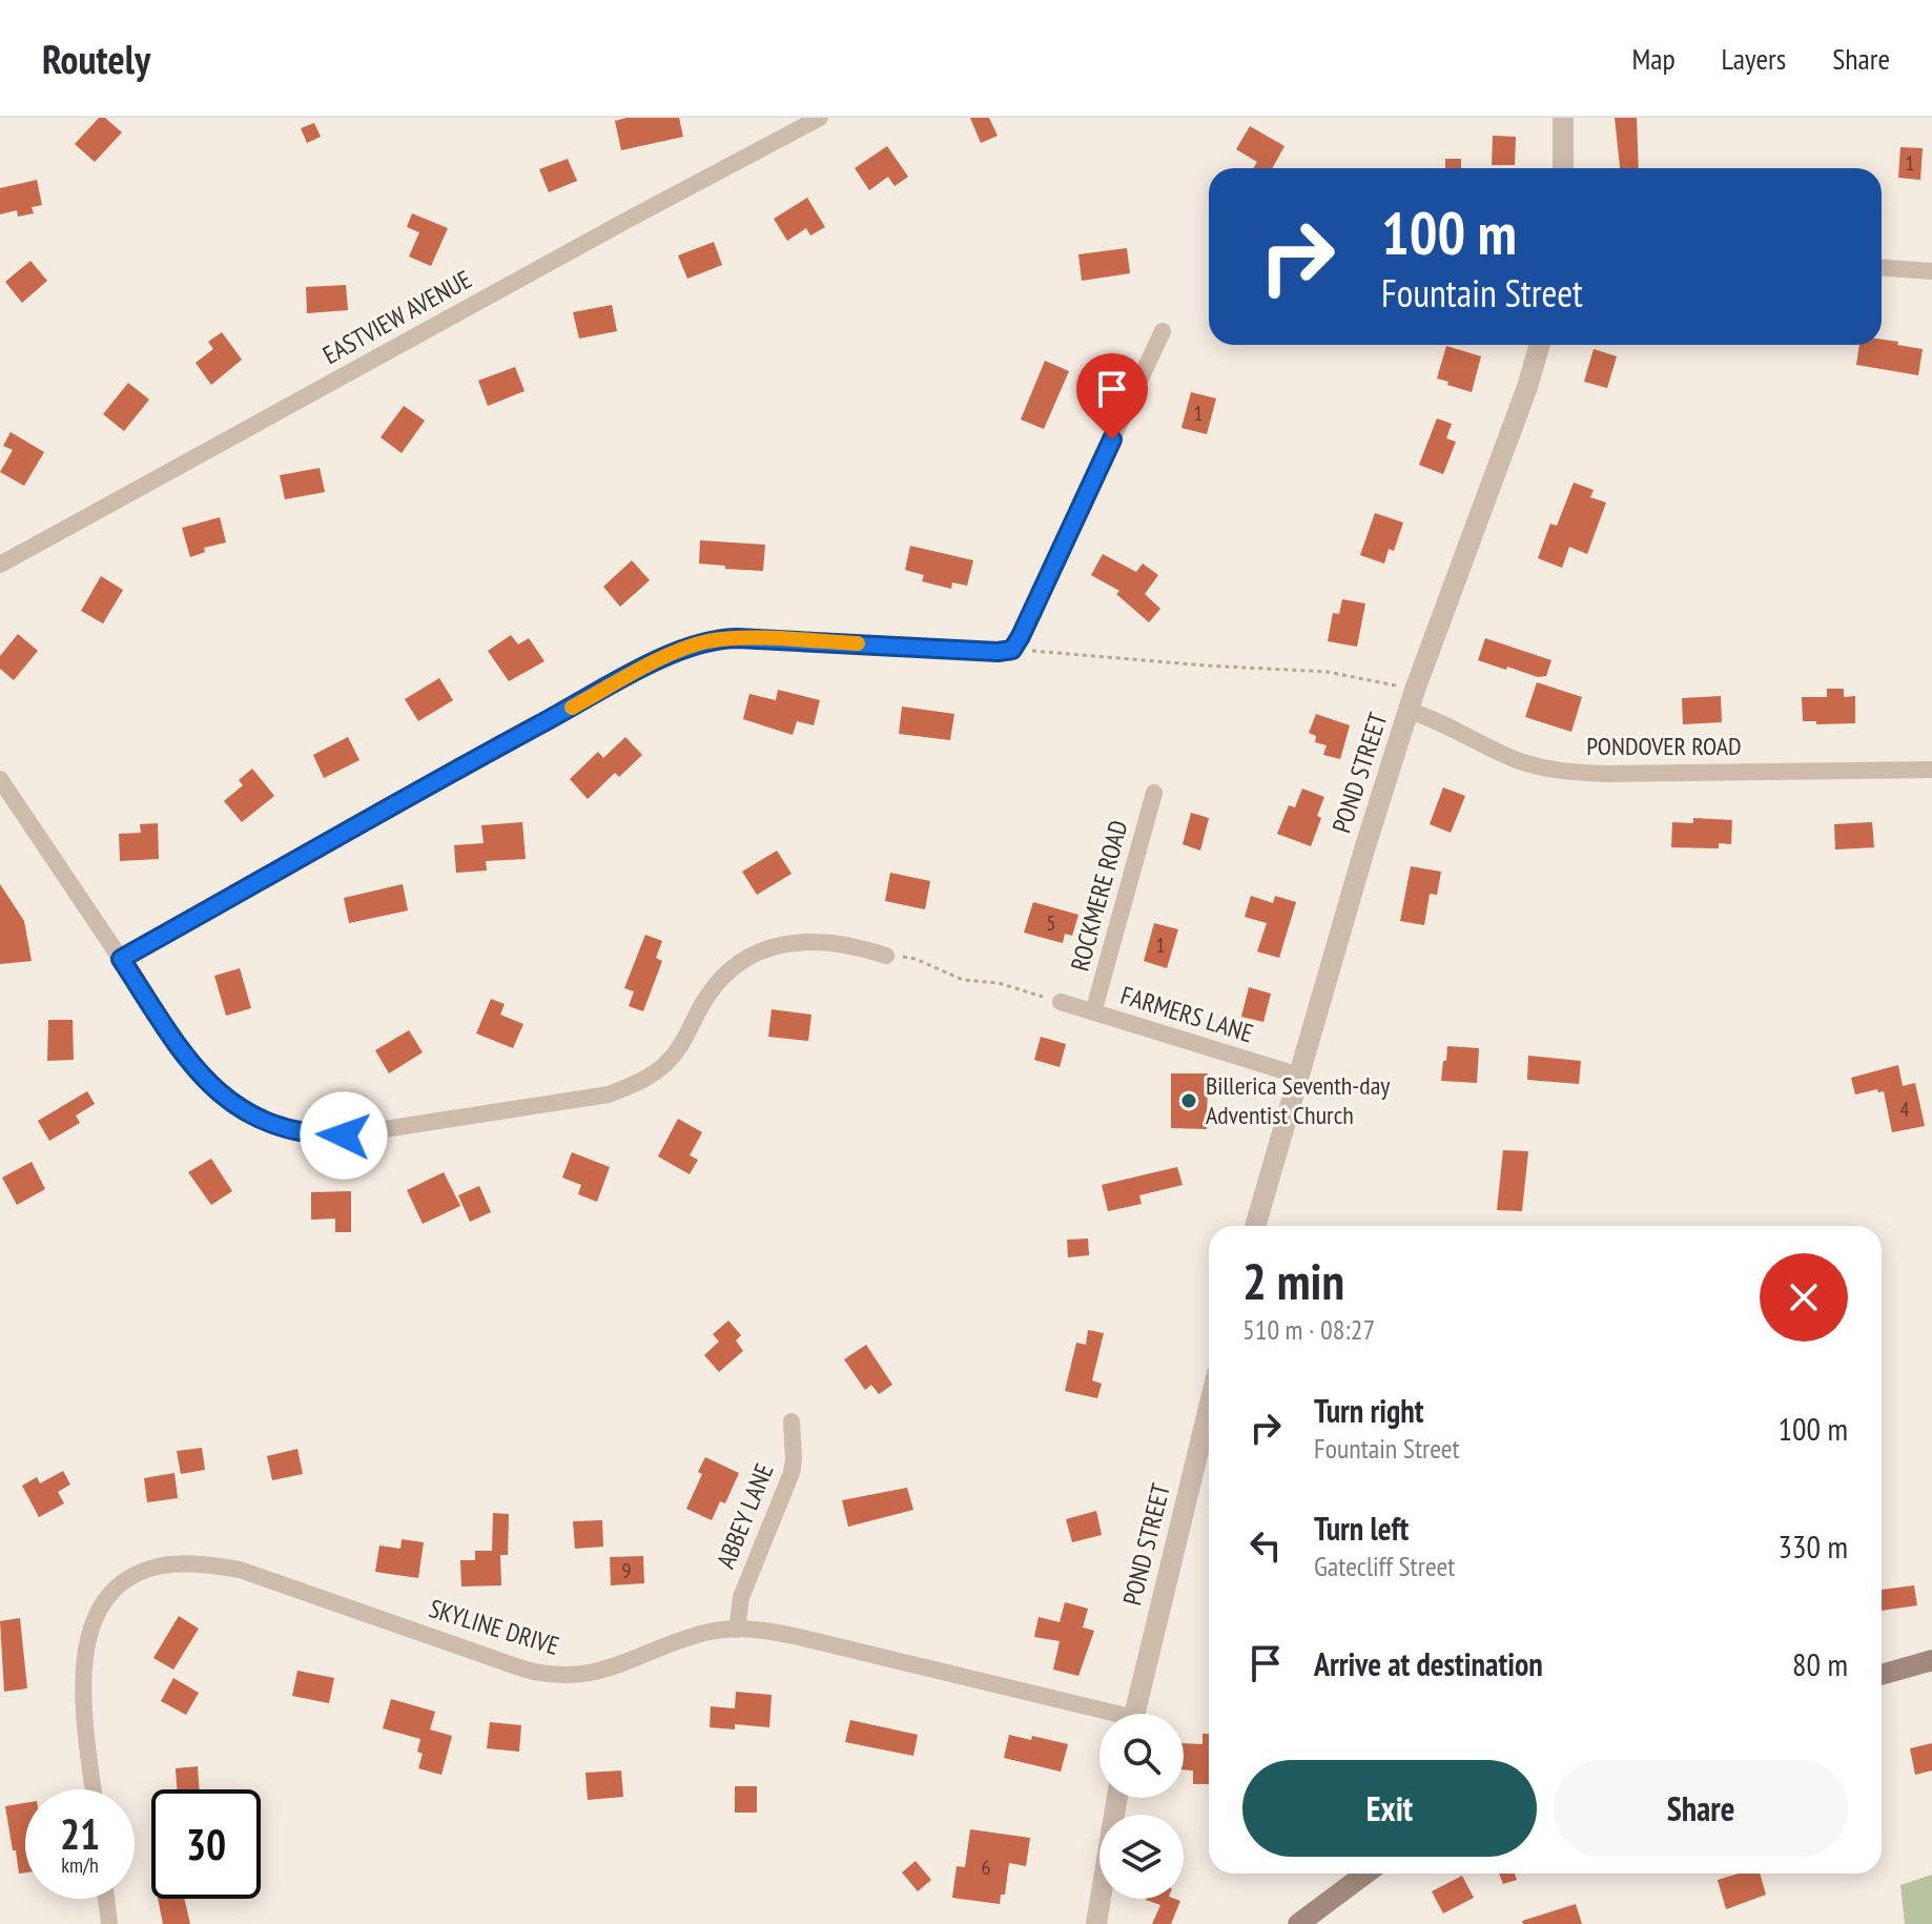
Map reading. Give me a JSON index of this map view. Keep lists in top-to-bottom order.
{
  "streets": {
    "street": [
      "EASTVIEW AVENUE",
      "PONDOVER ROAD",
      "POND STREET",
      "ROCKMERE ROAD",
      "FARMERS LANE",
      "ABBEY LANE",
      "SKYLINE DRIVE"
    ]
  },
  "crossings": [
    ["PONDOVER ROAD", "POND STREET"],
    ["POND STREET", "FARMERS LANE"],
    ["ROCKMERE ROAD", "FARMERS LANE"],
    ["ABBEY LANE", "SKYLINE DRIVE"]
  ],
  "places": ["Billerica Seventh-day Adventist Church"],
  "house_numbers": [
    "1",
    "1",
    "5",
    "1",
    "4",
    "9",
    "6"
  ],
  "page": {
    "header": "Routely",
    "nav": ["Map", "Layers", "Share"],
    "turn": ["100 m", "Fountain Street"],
    "heading": ["2 min", "510 m · 08:27"],
    "list": [
      {
        "name": "Turn right",
        "note": "Fountain Street",
        "value": "100 m"
      },
      {
        "name": "Turn left",
        "note": "Gatecliff Street",
        "value": "330 m"
      },
      {
        "name": "Arrive at destination",
        "value": "80 m"
      }
    ],
    "buttons": ["Exit", "Share"],
    "speed": "21 km/h",
    "limit": "30"
  }
}
